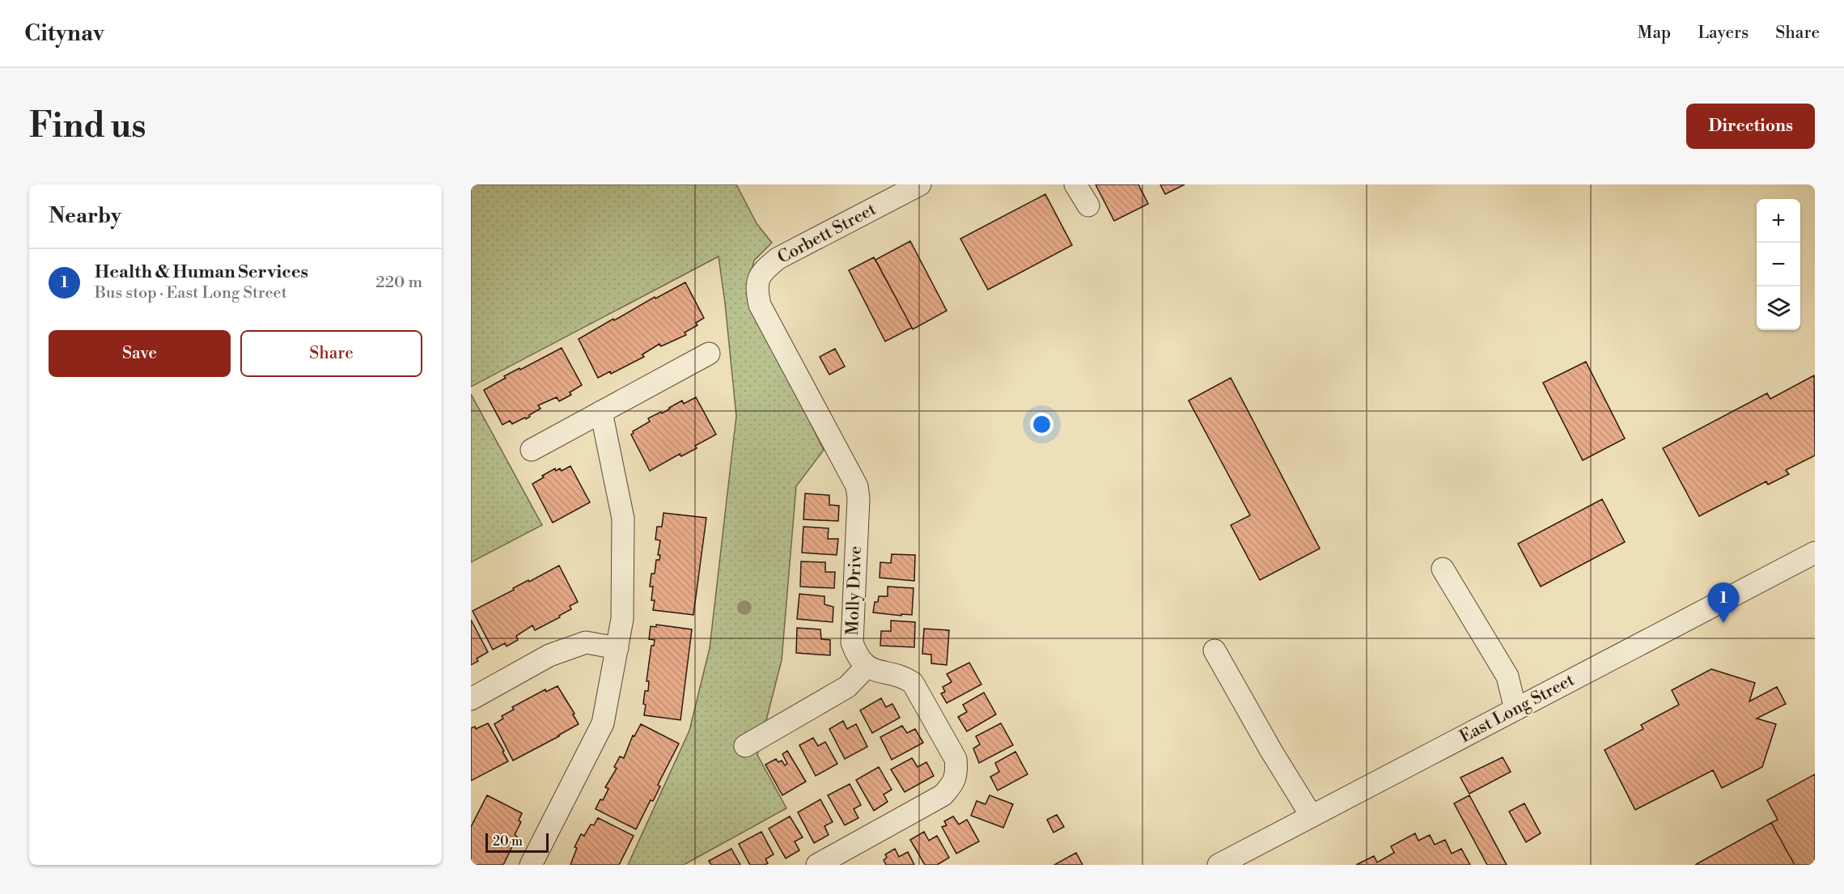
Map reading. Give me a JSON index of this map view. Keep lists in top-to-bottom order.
{
  "streets": {
    "street": ["Corbett Street", "Molly Drive", "East Long Street"]
  },
  "crossings": [
    ["Corbett Street", "Molly Drive"]
  ],
  "scale_bar": "20 m",
  "page": {
    "header": "Citynav",
    "nav": ["Map", "Layers", "Share"],
    "buttons": [
      "Directions",
      ["Save", "Share"]
    ],
    "title": "Find us",
    "heading": "Nearby",
    "map_buttons": ["+", "−"],
    "list": [
      {
        "mark": "1",
        "name": "Health & Human Services",
        "note": "Bus stop · East Long Street",
        "value": "220 m"
      }
    ],
    "pins": "1",
    "scale": "20 m"
  }
}
